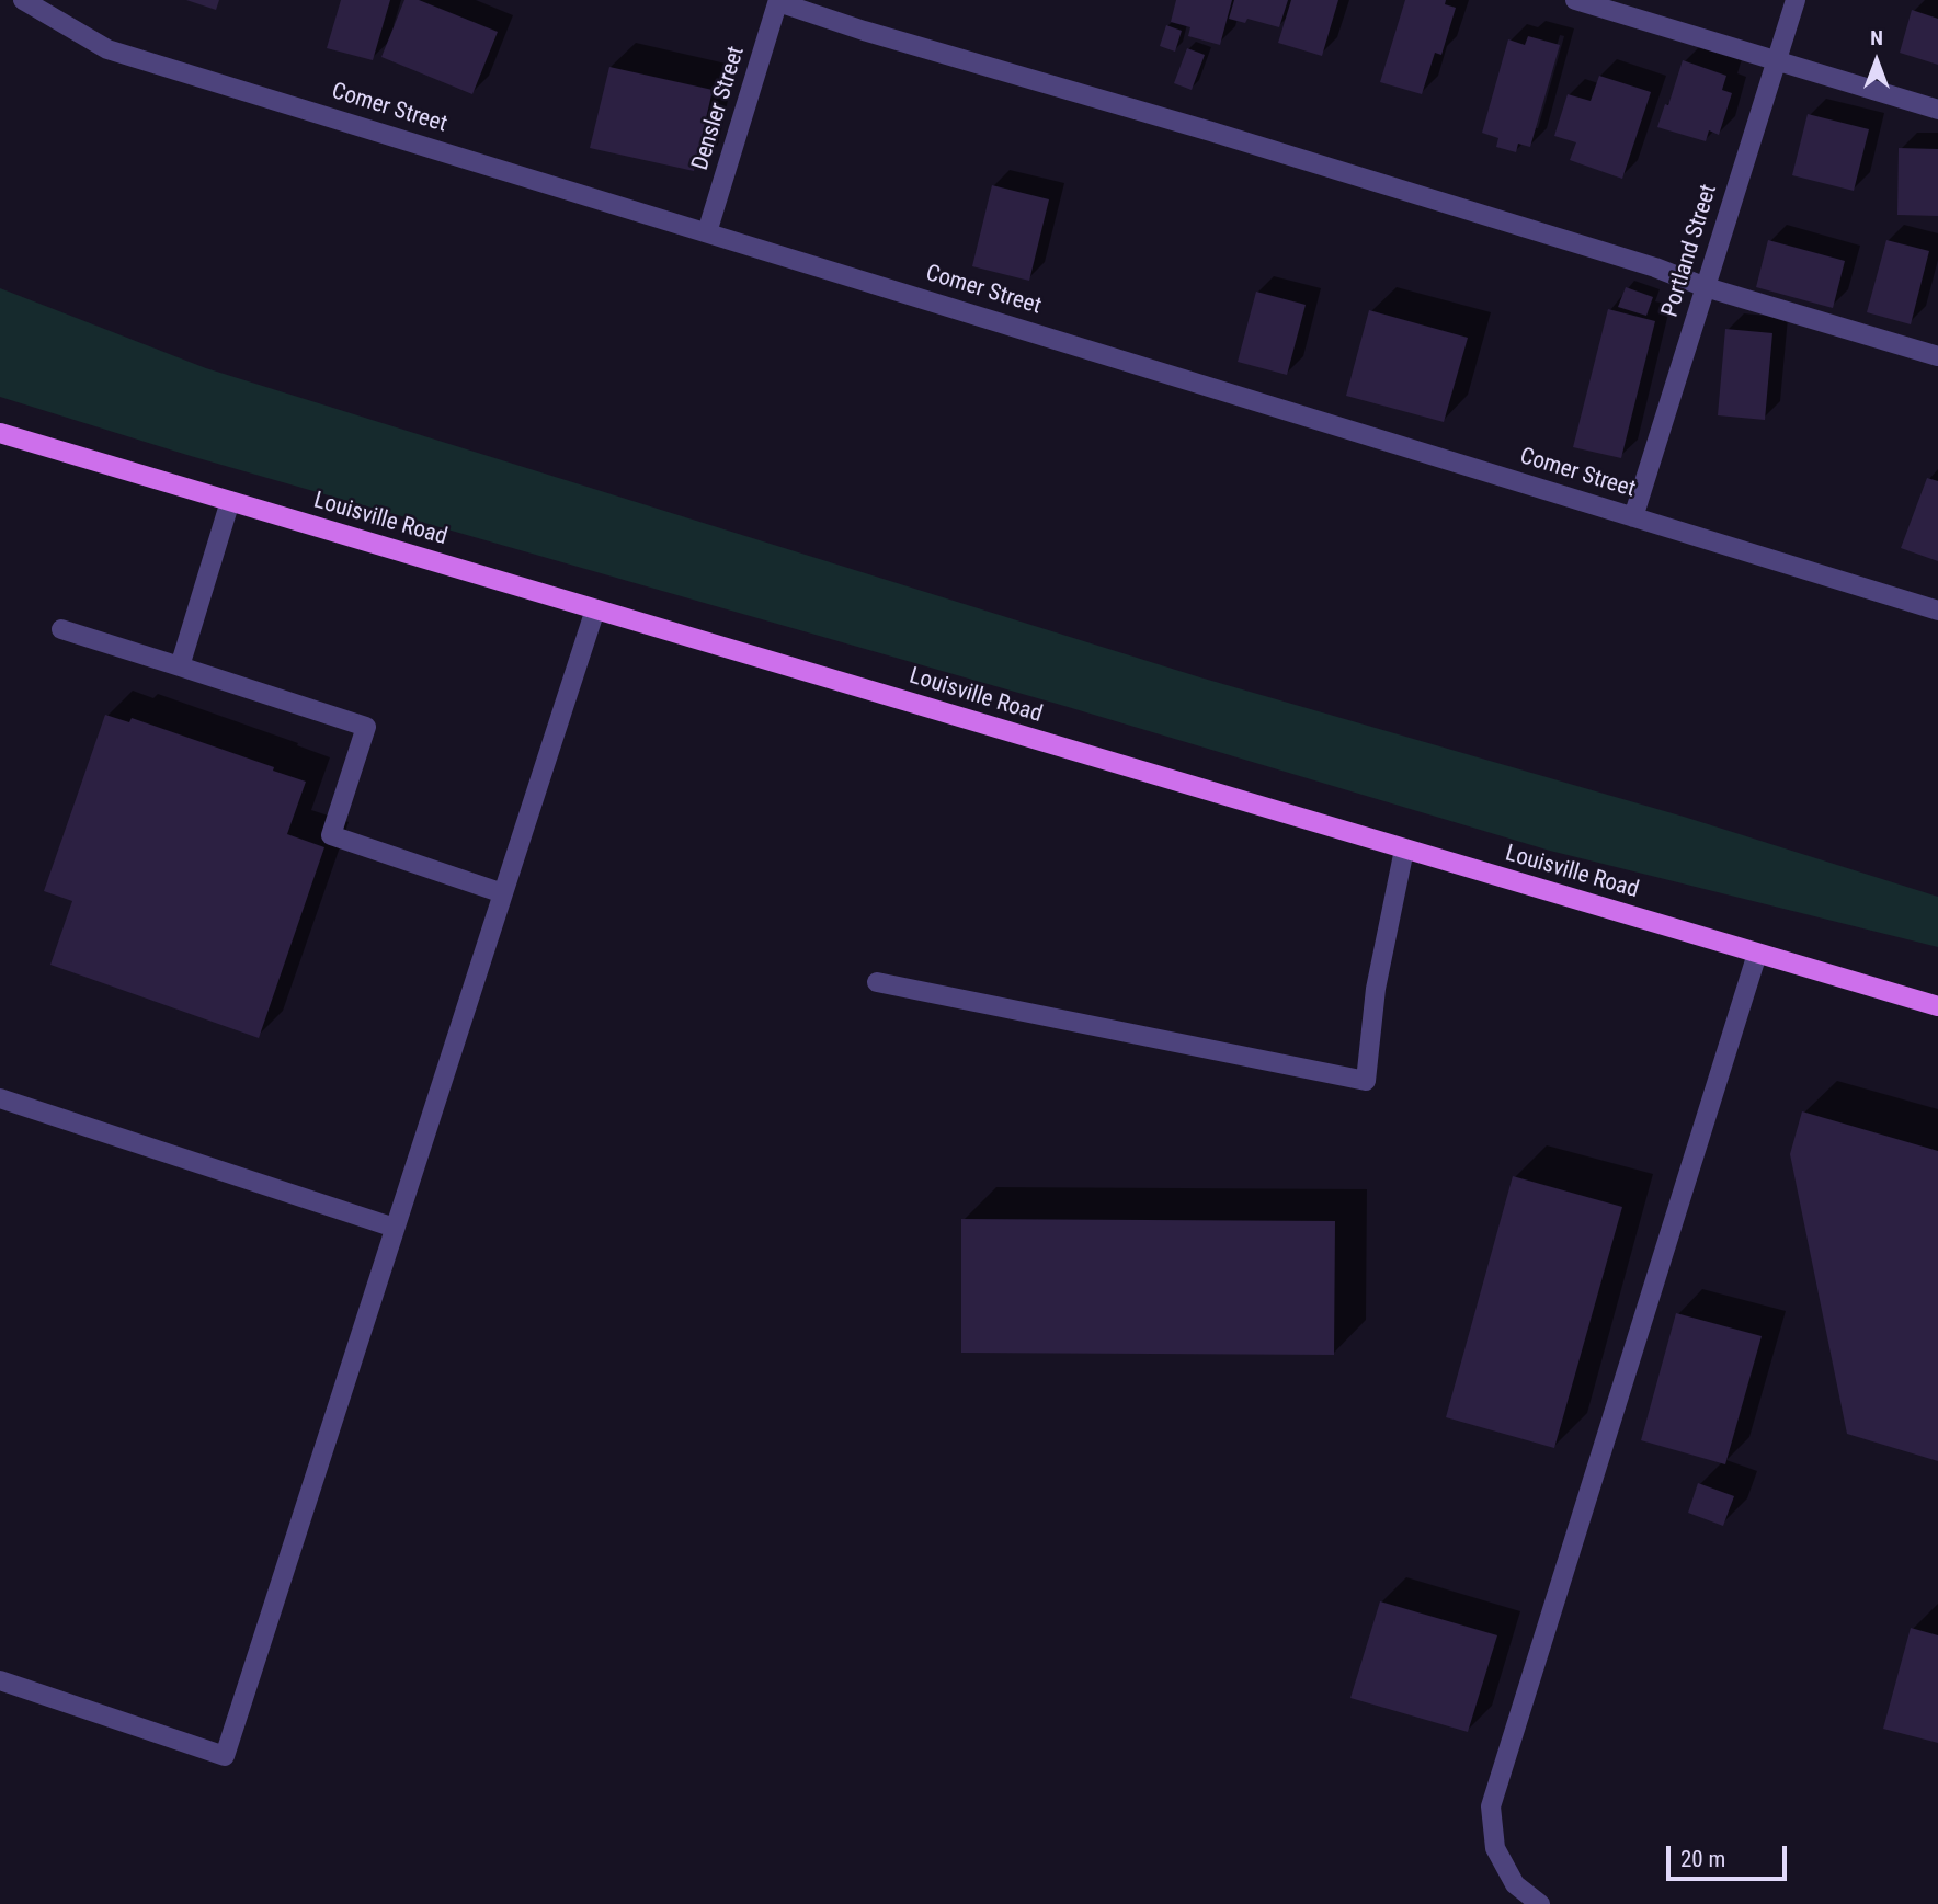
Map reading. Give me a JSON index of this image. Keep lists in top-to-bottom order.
{
  "streets": {
    "main road": ["Louisville Road"],
    "street": ["Comer Street", "Densler Street", "Portland Street"]
  },
  "crossings": [
    ["Comer Street", "Densler Street"],
    ["Comer Street", "Portland Street"]
  ],
  "scale_bar": "20 m",
  "north": "top"
}
